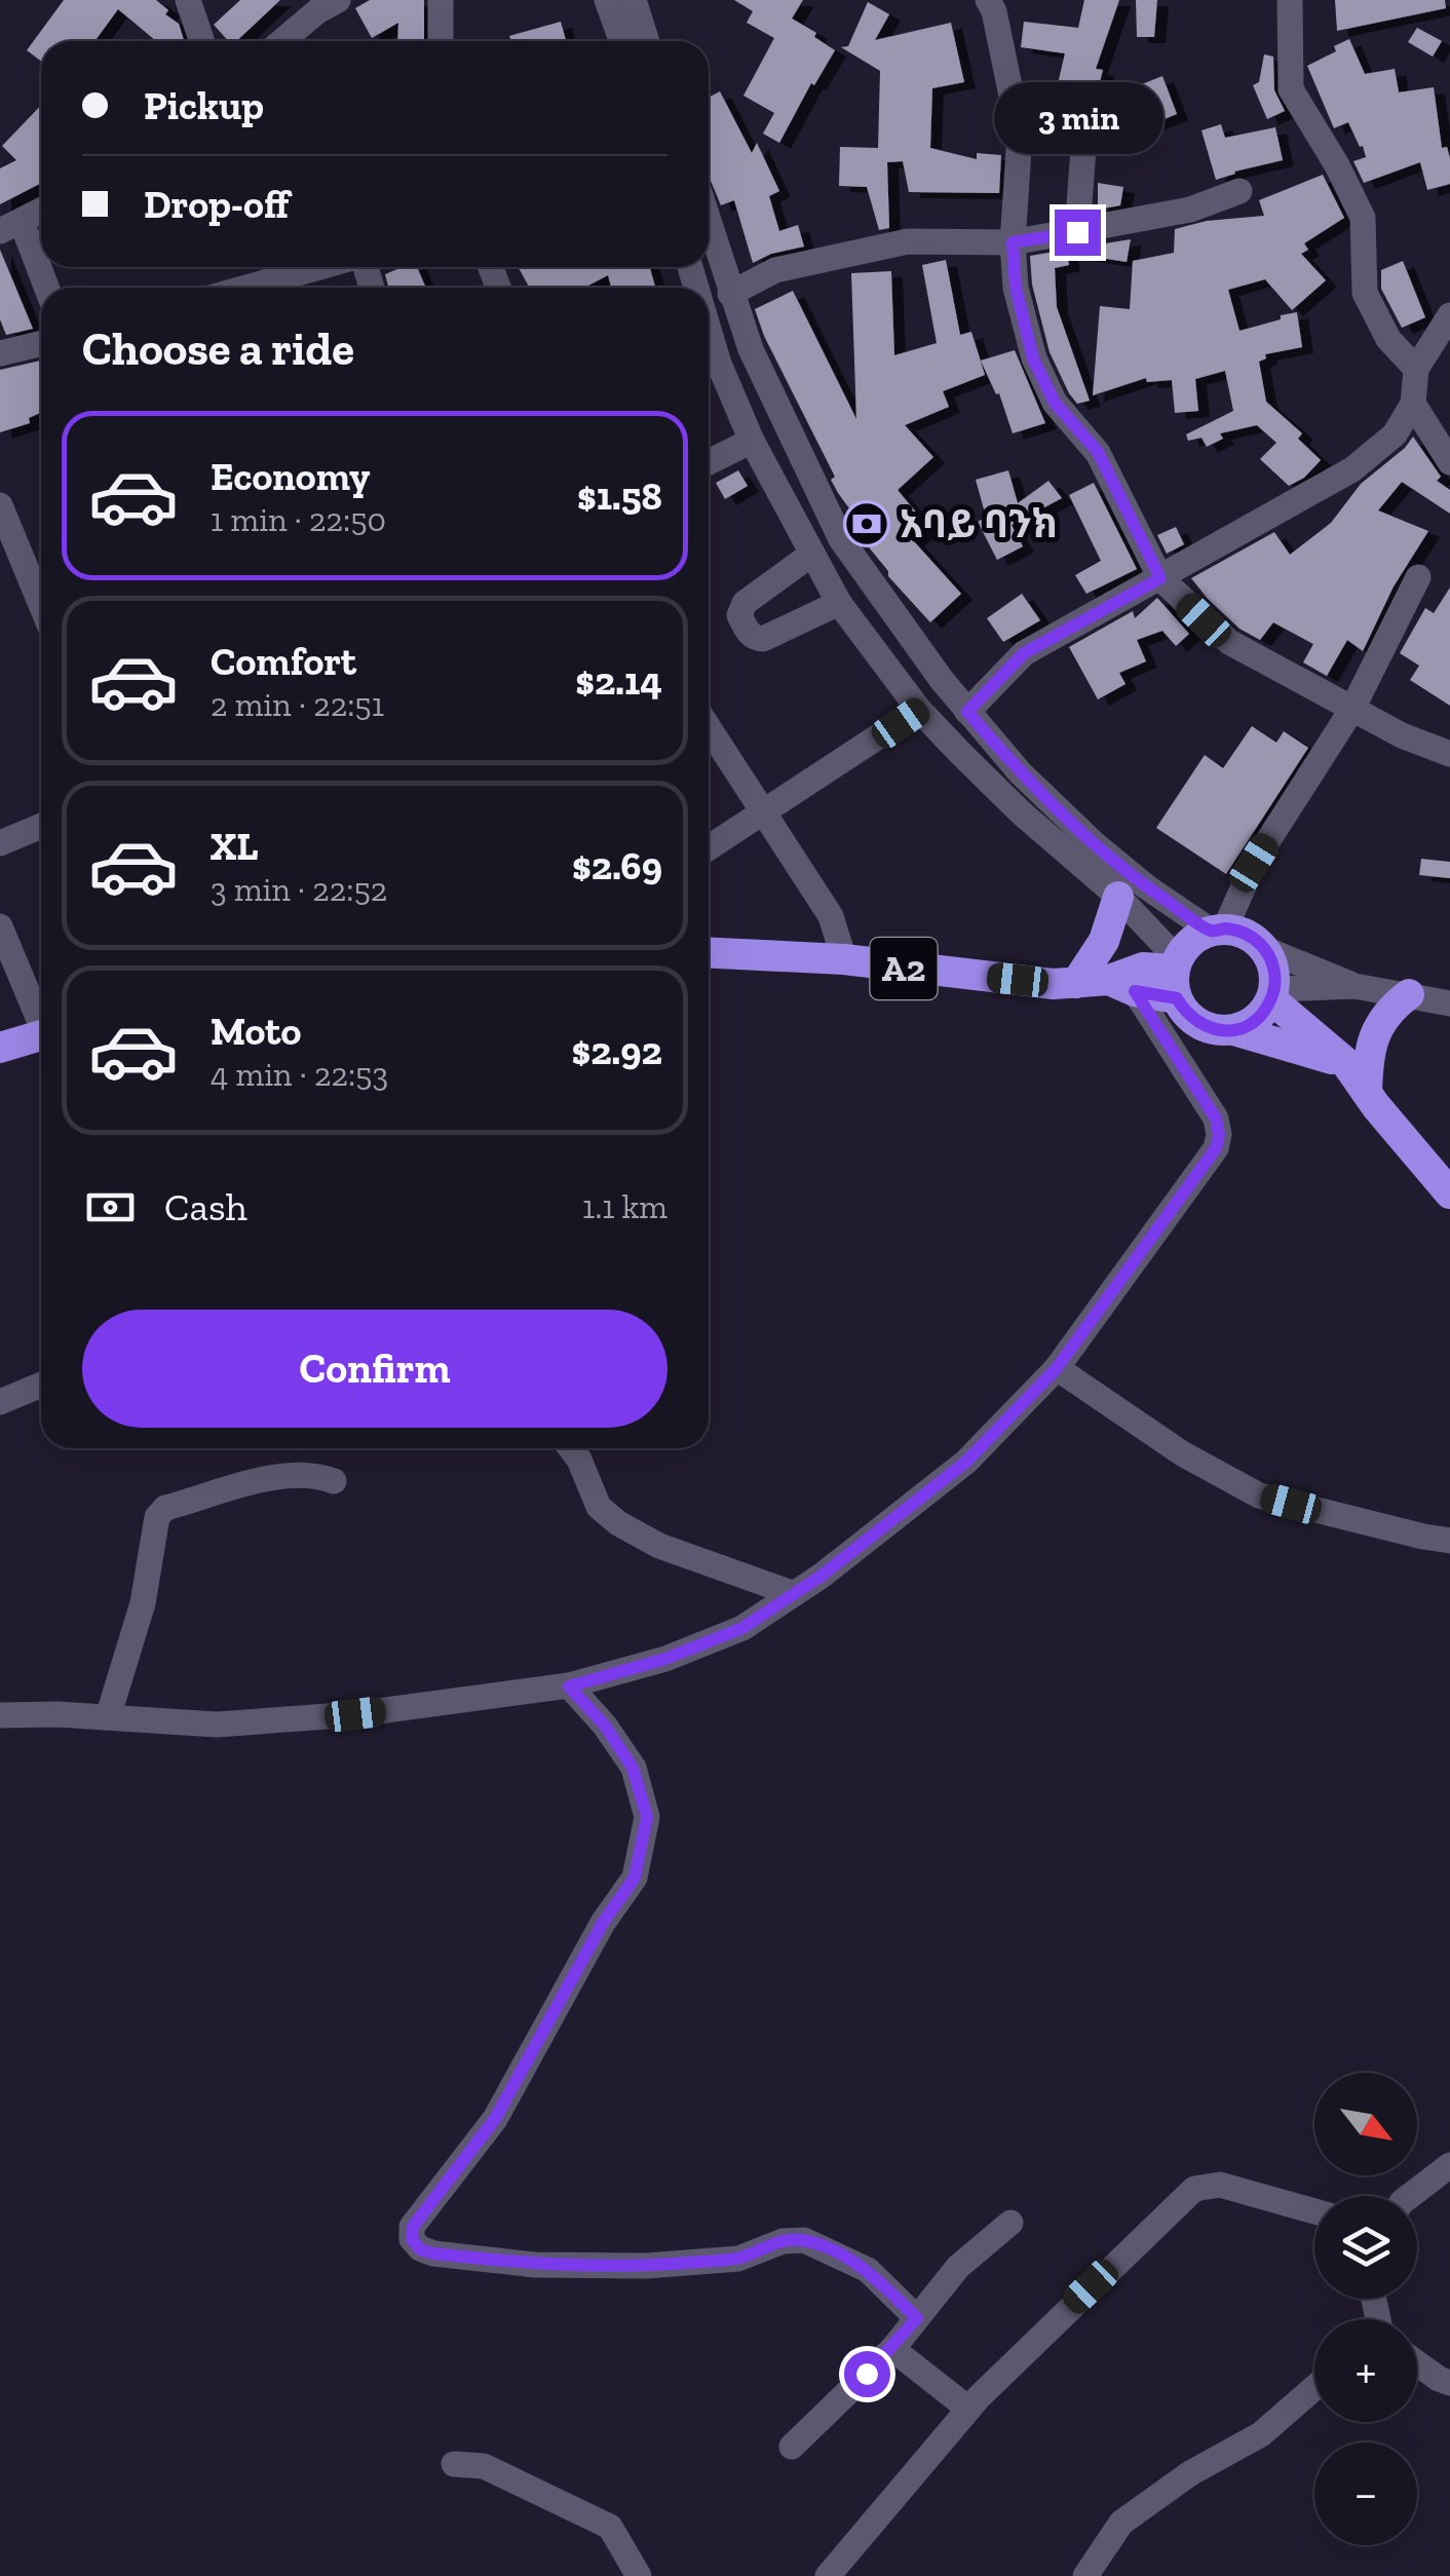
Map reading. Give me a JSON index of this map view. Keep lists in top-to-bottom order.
{
  "streets": {
    "highway": ["A2"]
  },
  "places": {
    "bank": ["አባይ ባንክ"]
  },
  "north": "bottom right",
  "page": {
    "banner": ["Pickup", "Drop-off"],
    "bubble": "3 min",
    "heading": "Choose a ride",
    "list": [
      {
        "name": "Economy",
        "note": "1 min · 22:50",
        "value": "$1.58"
      },
      {
        "name": "Comfort",
        "note": "2 min · 22:51",
        "value": "$2.14"
      },
      {
        "name": "XL",
        "note": "3 min · 22:52",
        "value": "$2.69"
      },
      {
        "name": "Moto",
        "note": "4 min · 22:53",
        "value": "$2.92"
      }
    ],
    "pay": ["Cash", "1.1 km"],
    "buttons": "Confirm",
    "map_buttons": ["+", "−"]
  }
}
